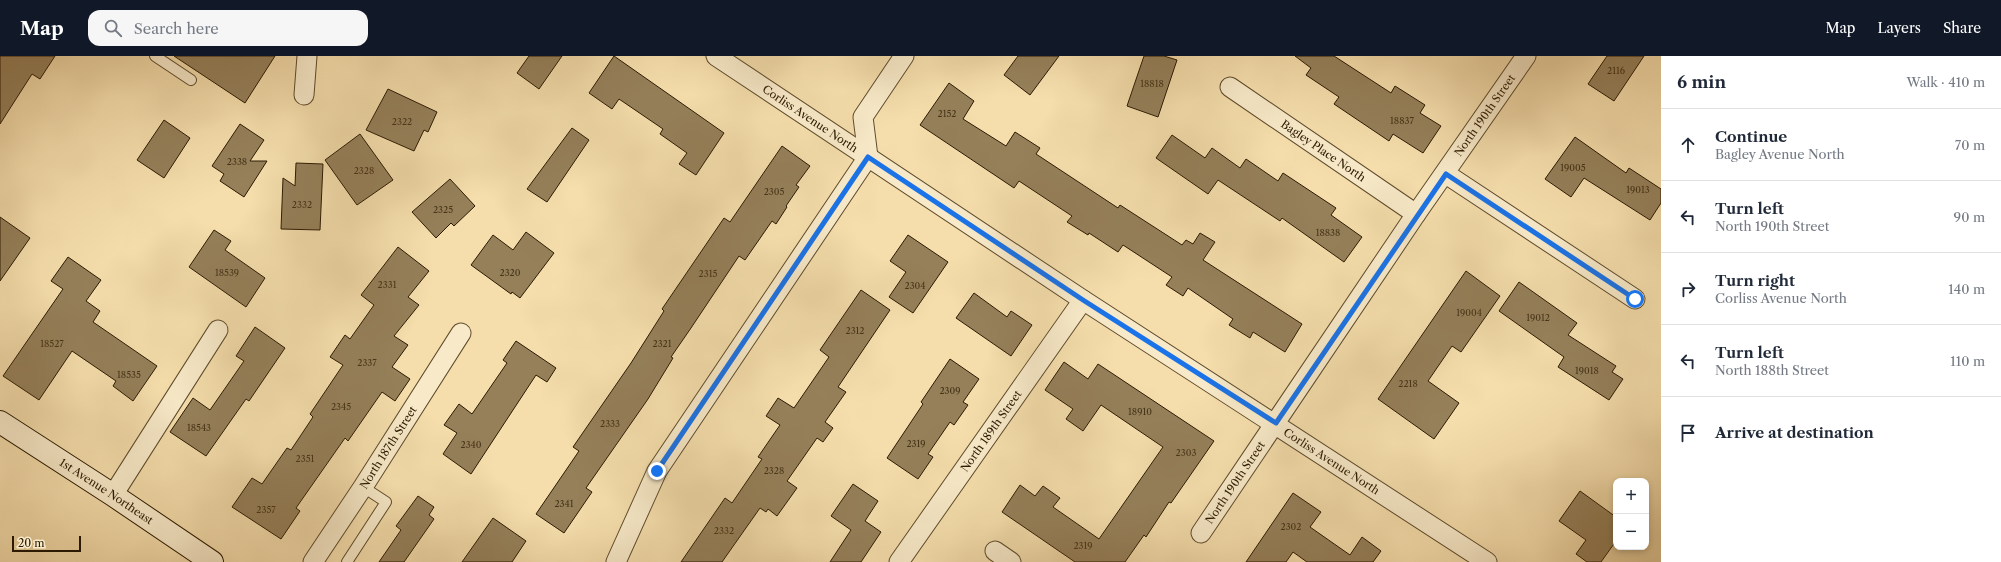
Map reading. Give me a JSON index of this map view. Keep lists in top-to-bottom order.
{
  "streets": {
    "street": [
      "North 190th Street",
      "Corliss Avenue North",
      "Bagley Place North",
      "North 189th Street",
      "North 187th Street",
      "1st Avenue Northeast"
    ]
  },
  "crossings": [
    ["North 190th Street", "Corliss Avenue North"],
    ["North 190th Street", "Bagley Place North"],
    ["Corliss Avenue North", "North 189th Street"]
  ],
  "house_numbers": [
    "2116",
    "18818",
    "2152",
    "18837",
    "2322",
    "2338",
    "19005",
    "2328",
    "19013",
    "2305",
    "2332",
    "2325",
    "18838",
    "18539",
    "2320",
    "2315",
    "2331",
    "2304",
    "19004",
    "19012",
    "2312",
    "18527",
    "2321",
    "2337",
    "19018",
    "18535",
    "2218",
    "2309",
    "2345",
    "18910",
    "2333",
    "18543",
    "2319",
    "2340",
    "2303",
    "2351",
    "2328",
    "2341",
    "2357",
    "2302",
    "2332",
    "2319"
  ],
  "scale_bar": "20 m",
  "page": {
    "header": "Map",
    "search": "Search here",
    "nav": ["Map", "Layers", "Share"],
    "heading": ["6 min", "Walk · 410 m"],
    "list": [
      ["Continue", "Bagley Avenue North", "70 m"],
      ["Turn left", "North 190th Street", "90 m"],
      ["Turn right", "Corliss Avenue North", "140 m"],
      ["Turn left", "North 188th Street", "110 m"],
      "Arrive at destination"
    ],
    "map_buttons": ["+", "−"],
    "scale": "20 m"
  }
}
